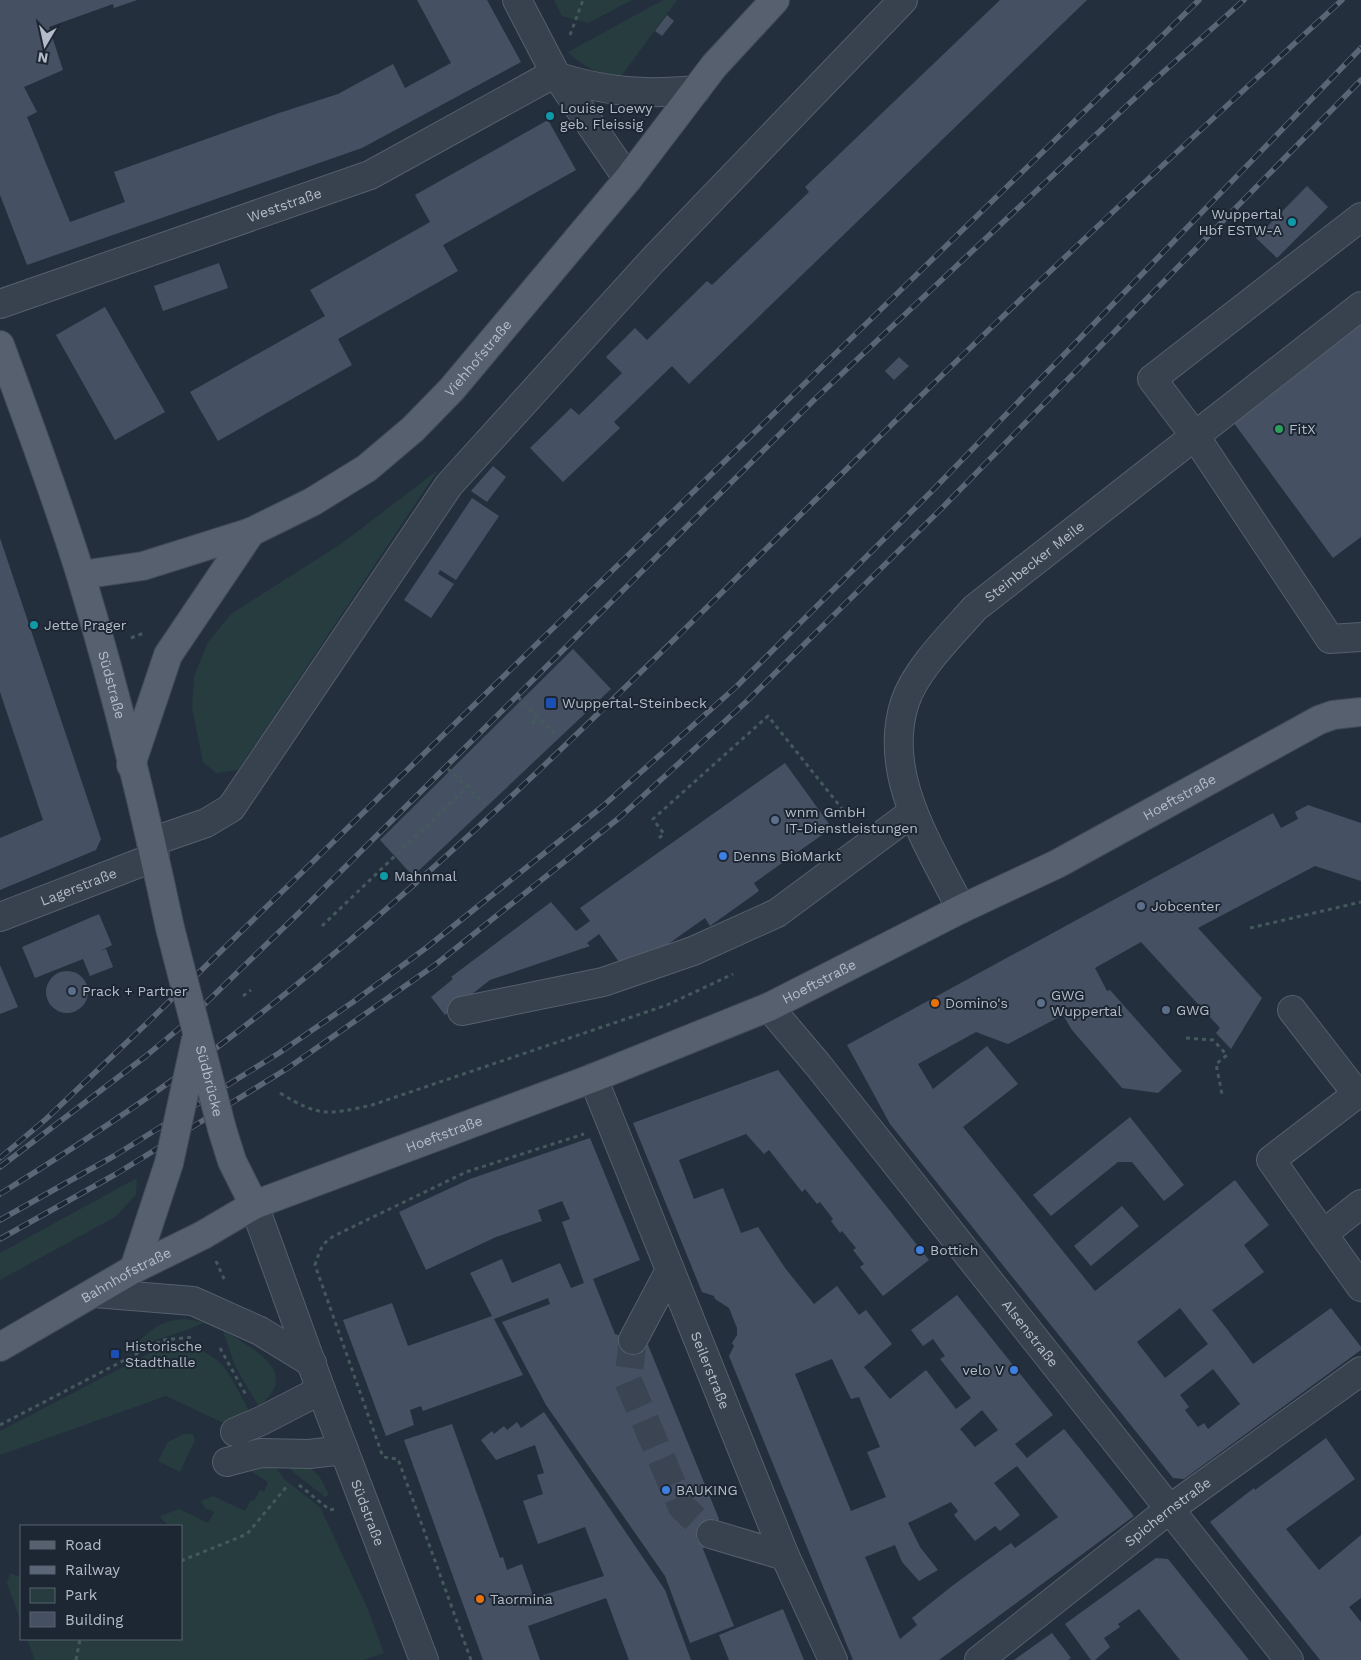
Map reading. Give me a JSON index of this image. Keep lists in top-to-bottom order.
{
  "streets": {
    "main road": [
      "Viehhofstraße",
      "Südstraße",
      "Hoeftstraße",
      "Südbrücke",
      "Bahnhofstraße"
    ],
    "street": [
      "Weststraße",
      "Steinbecker Meile",
      "Lagerstraße",
      "Alsenstraße",
      "Seilerstraße",
      "Spichernstraße"
    ]
  },
  "crossings": [
    ["Viehhofstraße", "Südstraße"],
    ["Steinbecker Meile", "Hoeftstraße"],
    ["Südstraße", "Hoeftstraße"],
    ["Südstraße", "Lagerstraße"],
    ["Südstraße", "Südbrücke"],
    ["Südstraße", "Bahnhofstraße"],
    ["Hoeftstraße", "Bahnhofstraße"],
    ["Hoeftstraße", "Alsenstraße"],
    ["Hoeftstraße", "Seilerstraße"],
    ["Alsenstraße", "Spichernstraße"]
  ],
  "places": {
    "other": [
      "Louise Loewy geb. Fleissig",
      "Wuppertal Hbf ESTW-A",
      "FitX",
      "Jette Prager",
      "wnm GmbH IT-Dienstleistungen",
      "Denns BioMarkt",
      "Mahnmal",
      "Jobcenter",
      "Prack + Partner",
      "Domino's",
      "GWG Wuppertal",
      "GWG",
      "Bottich",
      "velo V",
      "BAUKING",
      "Taormina"
    ],
    "transit": ["Wuppertal-Steinbeck", "Historische Stadthalle"]
  },
  "legend": [
    "Road",
    "Railway",
    "Park",
    "Building"
  ],
  "north": "bottom"
}
